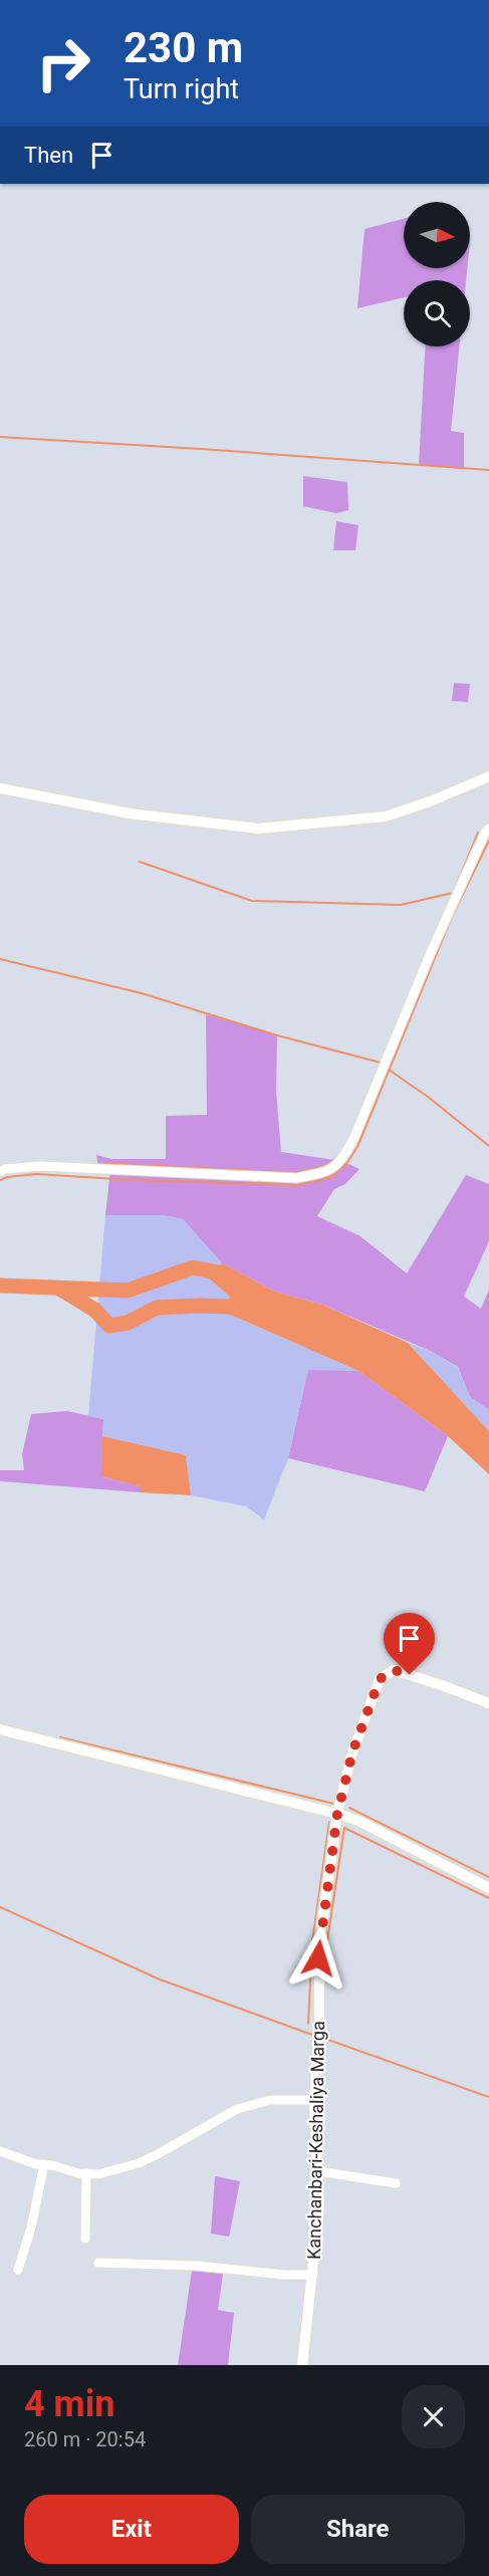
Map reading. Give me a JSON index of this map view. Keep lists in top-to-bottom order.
{
  "streets": {
    "street": ["Kanchanbari-Keshaliya Marga"]
  },
  "north": "right",
  "page": {
    "turn": ["230 m", "Turn right"],
    "then": "Then",
    "heading": ["4 min", "260 m · 20:54"],
    "buttons": ["Exit", "Share"]
  }
}
